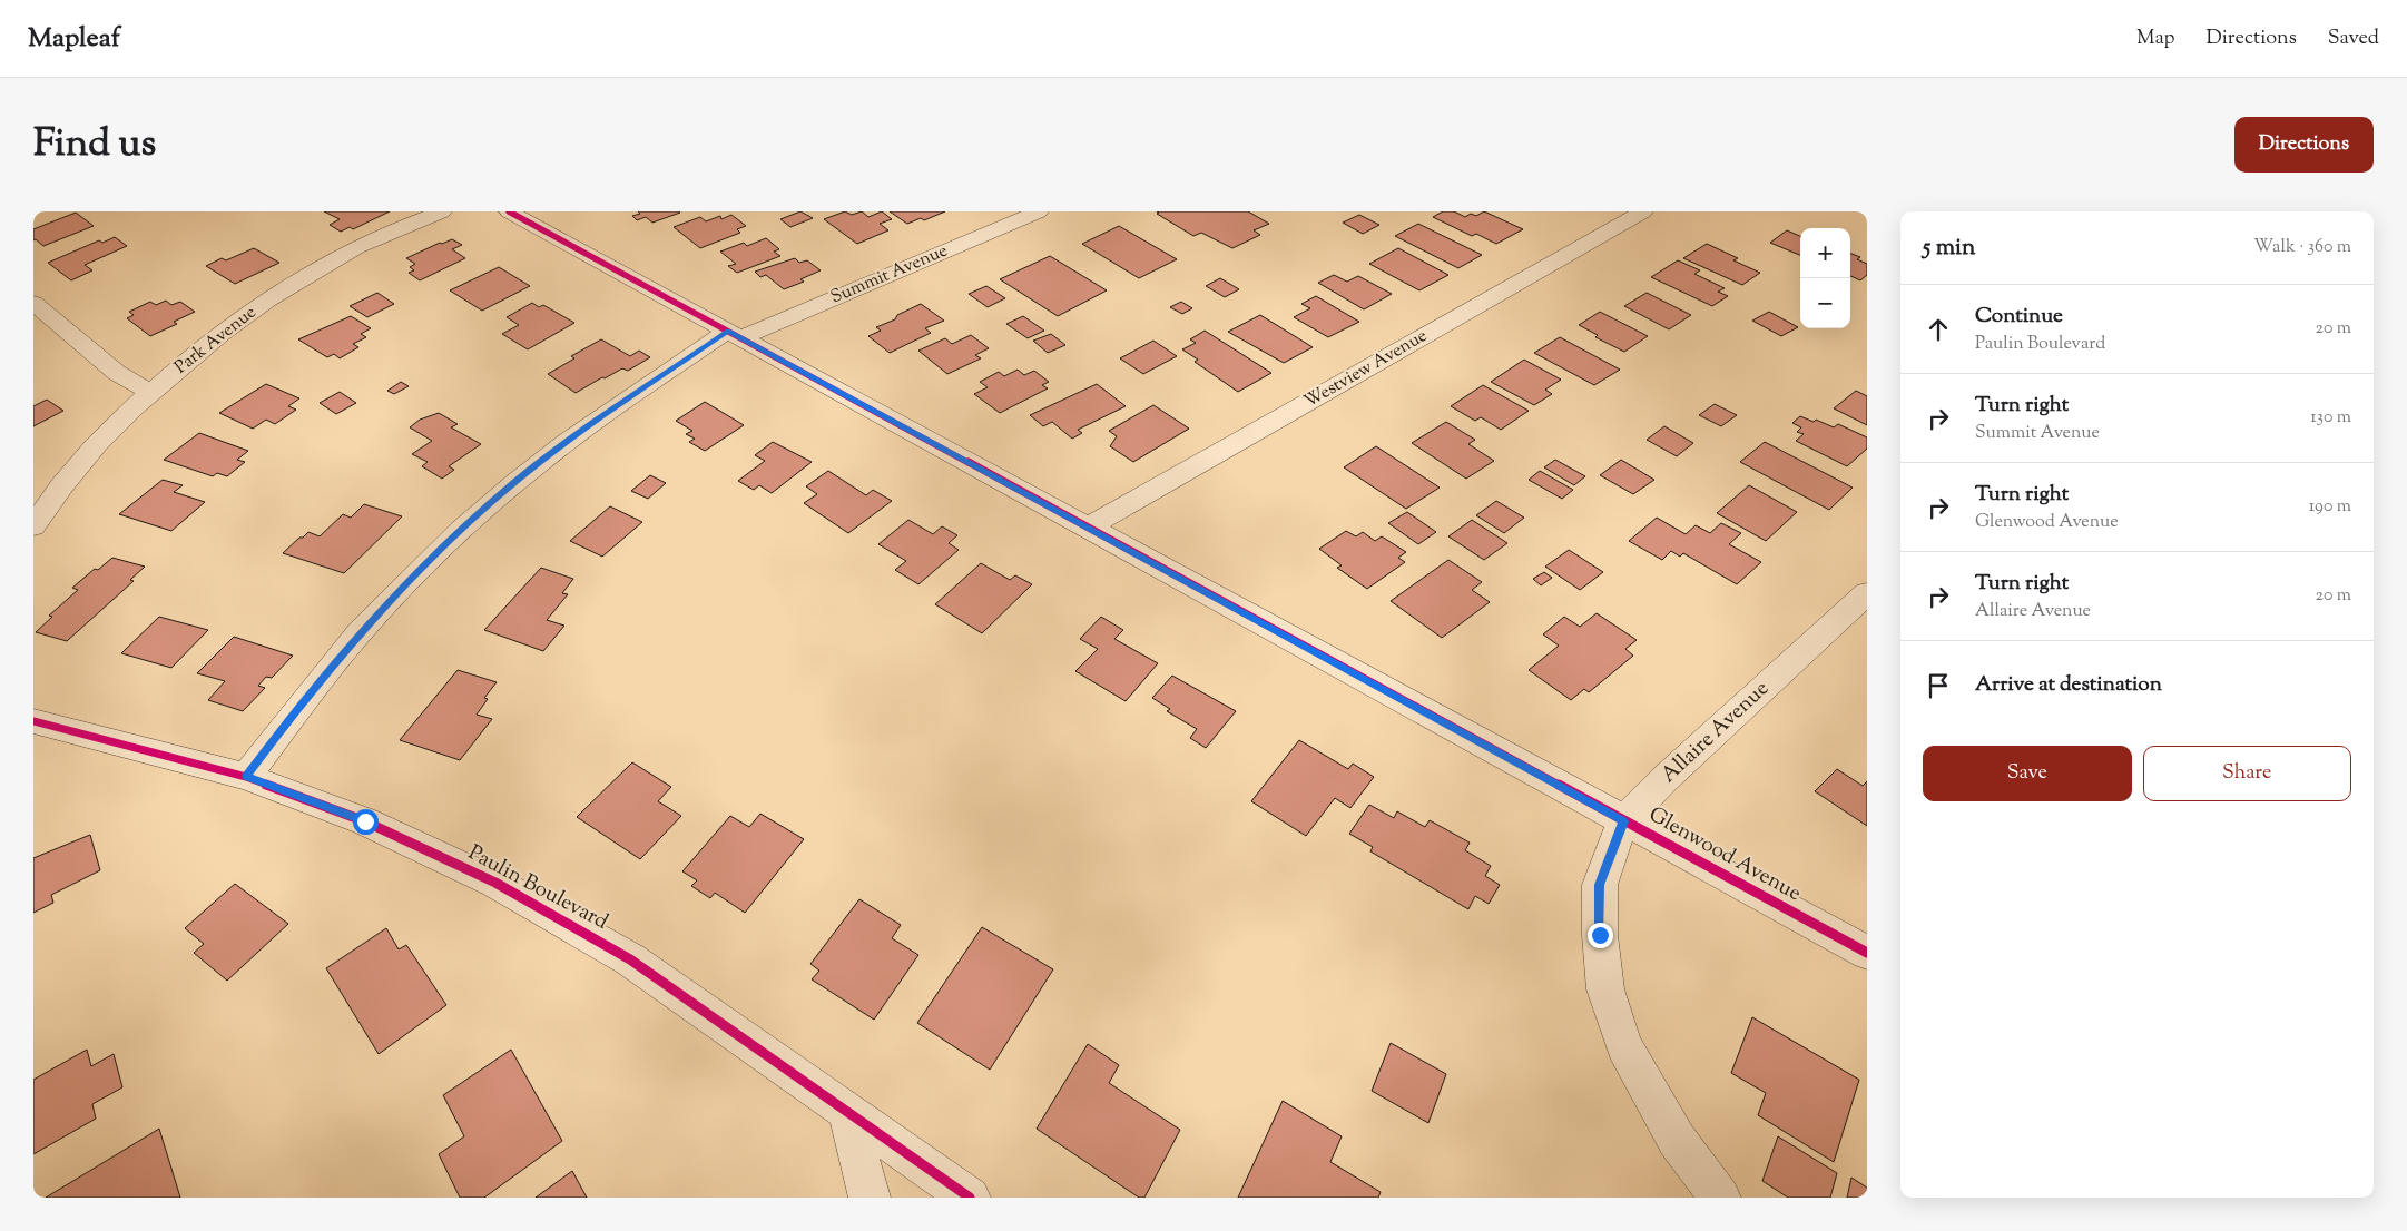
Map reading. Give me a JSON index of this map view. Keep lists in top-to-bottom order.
{
  "streets": {
    "street": [
      "Summit Avenue",
      "Park Avenue",
      "Westview Avenue",
      "Allaire Avenue",
      "Glenwood Avenue",
      "Paulin Boulevard"
    ]
  },
  "crossings": [
    ["Summit Avenue", "Glenwood Avenue"],
    ["Summit Avenue", "Paulin Boulevard"],
    ["Westview Avenue", "Glenwood Avenue"],
    ["Allaire Avenue", "Glenwood Avenue"]
  ],
  "page": {
    "header": "Mapleaf",
    "nav": ["Map", "Directions", "Saved"],
    "title": "Find us",
    "buttons": [
      "Directions",
      ["Save", "Share"]
    ],
    "heading": ["5 min", "Walk · 360 m"],
    "map_buttons": ["+", "−"],
    "list": [
      ["Continue", "Paulin Boulevard", "20 m"],
      ["Turn right", "Summit Avenue", "130 m"],
      ["Turn right", "Glenwood Avenue", "190 m"],
      ["Turn right", "Allaire Avenue", "20 m"],
      "Arrive at destination"
    ]
  }
}
